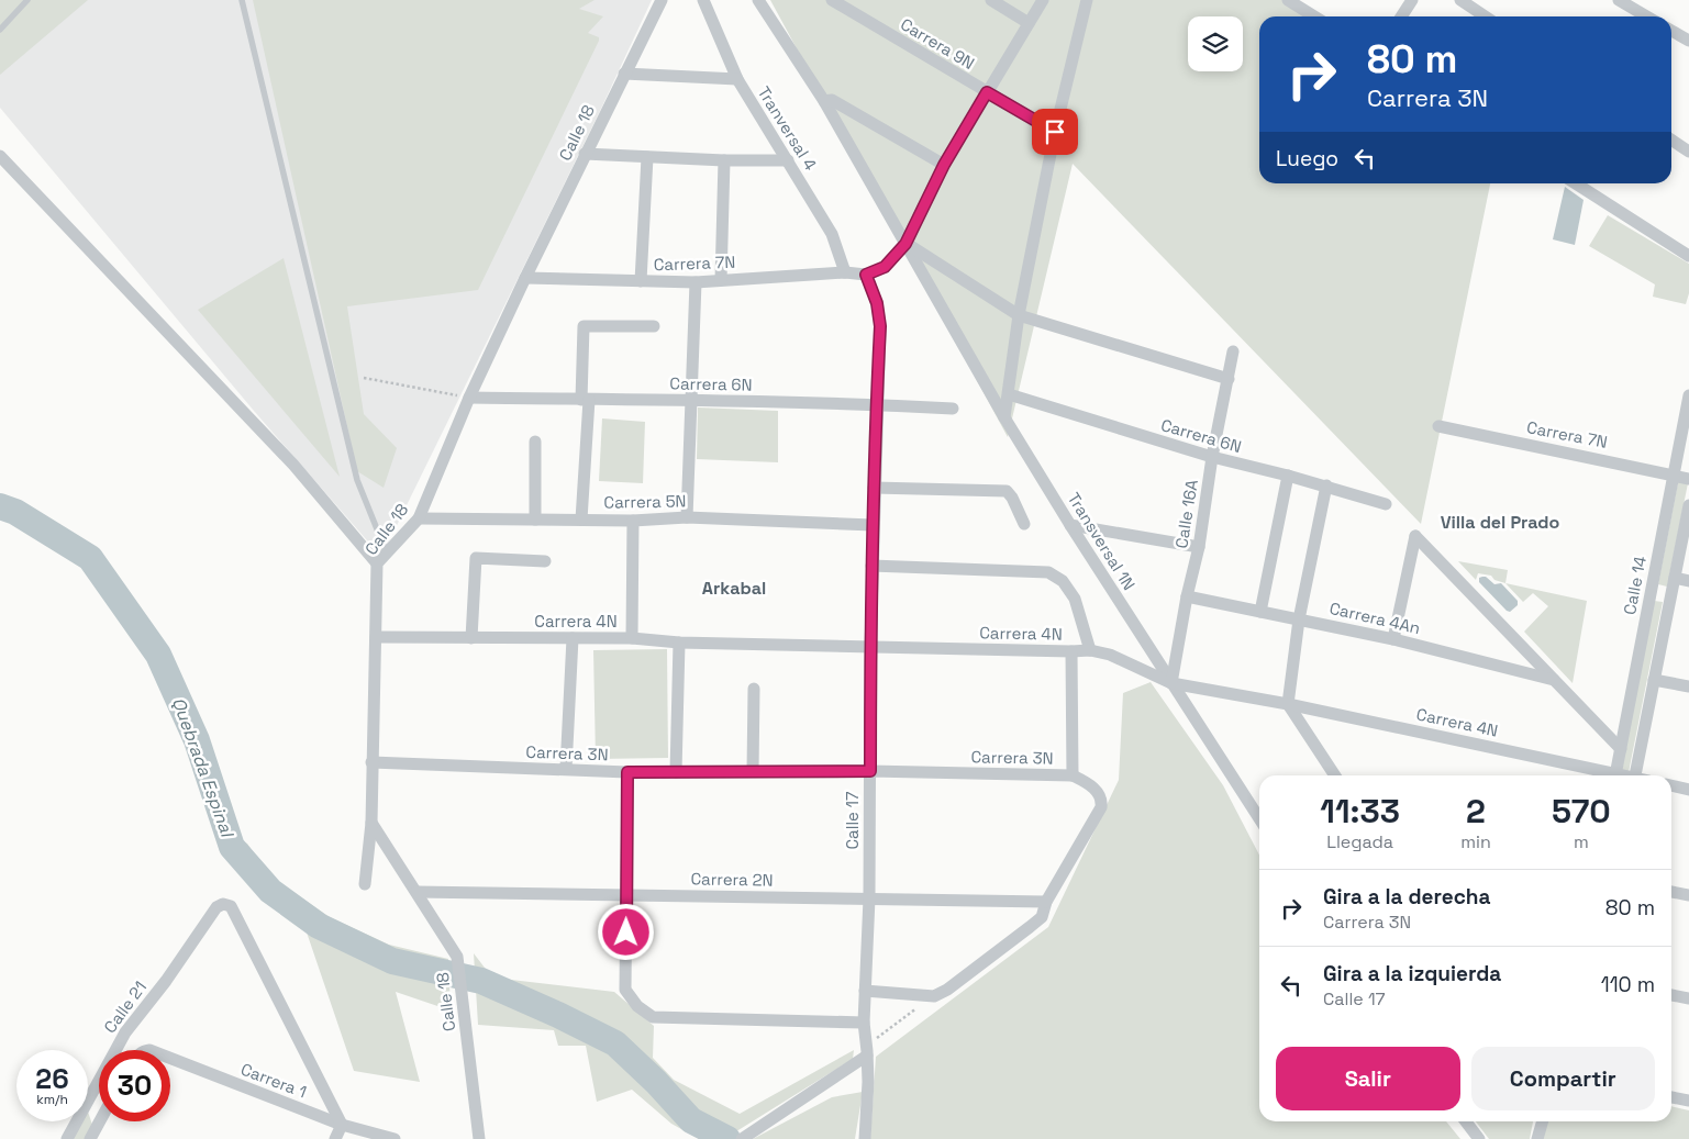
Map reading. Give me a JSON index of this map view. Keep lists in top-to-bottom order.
{
  "streets": {
    "street": [
      "Carrera 9N",
      "Tranversal 4",
      "Calle 18",
      "Carrera 7N",
      "Carrera 6N",
      "Carrera 5N",
      "Calle 16A",
      "Transversal 1N",
      "Calle 14",
      "Carrera 4An",
      "Carrera 4N",
      "Carrera 3N",
      "Calle 17",
      "Carrera 2N",
      "Calle 21",
      "Carrera 1"
    ]
  },
  "crossings": [
    ["Tranversal 4", "Carrera 7N"],
    ["Calle 18", "Carrera 7N"],
    ["Calle 18", "Carrera 6N"],
    ["Calle 18", "Carrera 5N"],
    ["Calle 18", "Carrera 4N"],
    ["Calle 18", "Carrera 3N"],
    ["Calle 18", "Carrera 2N"],
    ["Carrera 7N", "Calle 14"],
    ["Carrera 7N", "Calle 17"],
    ["Carrera 6N", "Calle 16A"],
    ["Carrera 6N", "Calle 17"],
    ["Carrera 5N", "Calle 17"],
    ["Calle 16A", "Transversal 1N"],
    ["Calle 16A", "Carrera 4An"],
    ["Calle 16A", "Carrera 4N"],
    ["Transversal 1N", "Carrera 4N"],
    ["Carrera 4N", "Calle 17"],
    ["Carrera 3N", "Calle 17"],
    ["Carrera 3N", "Carrera 2N"],
    ["Calle 17", "Carrera 2N"],
    ["Calle 21", "Carrera 1"]
  ],
  "districts": ["Villa del Prado", "Arkabal"],
  "water": ["Quebrada Espinal"],
  "page": {
    "turn": ["80 m", "Carrera 3N"],
    "then": "Luego",
    "eta": [
      "11:33",
      "Llegada",
      "2",
      "min",
      "570",
      "m"
    ],
    "list": [
      {
        "name": "Gira a la derecha",
        "note": "Carrera 3N",
        "value": "80 m"
      },
      {
        "name": "Gira a la izquierda",
        "note": "Calle 17",
        "value": "110 m"
      }
    ],
    "buttons": ["Salir", "Compartir"],
    "speed": "26 km/h",
    "limit": "30"
  }
}
